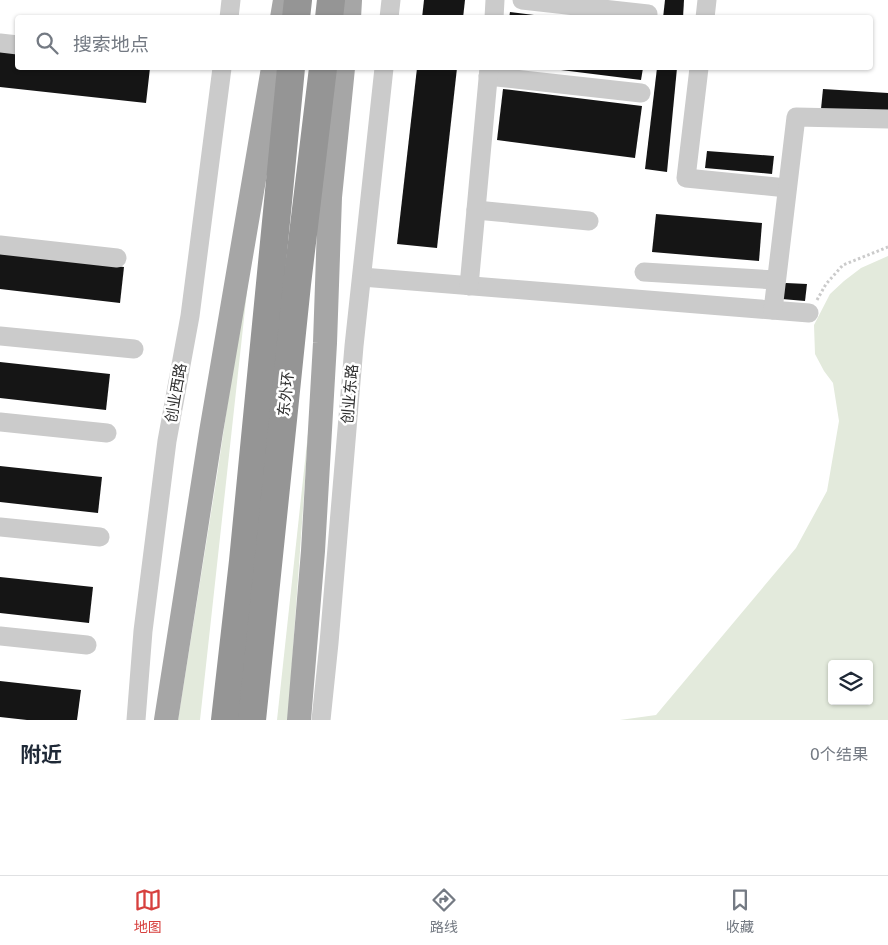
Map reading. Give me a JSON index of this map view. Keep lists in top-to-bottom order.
{
  "streets": {
    "highway": ["东外环"],
    "street": ["创业西路", "创业东路"]
  },
  "page": {
    "search": "搜索地点",
    "heading": ["附近", "0个结果"],
    "nav": ["地图", "路线", "收藏"]
  }
}
